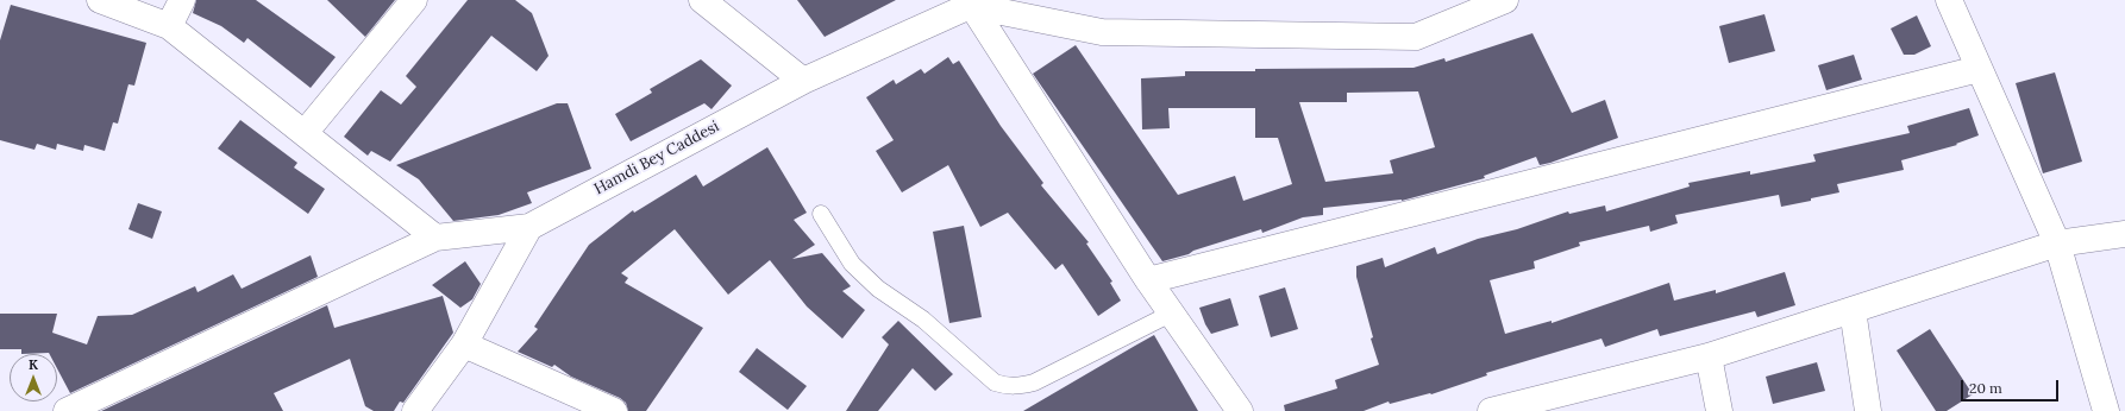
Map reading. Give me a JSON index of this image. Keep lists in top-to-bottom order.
{
  "streets": {
    "street": ["Hamdi Bey Caddesi"]
  },
  "scale_bar": "20 m",
  "north": "top"
}
